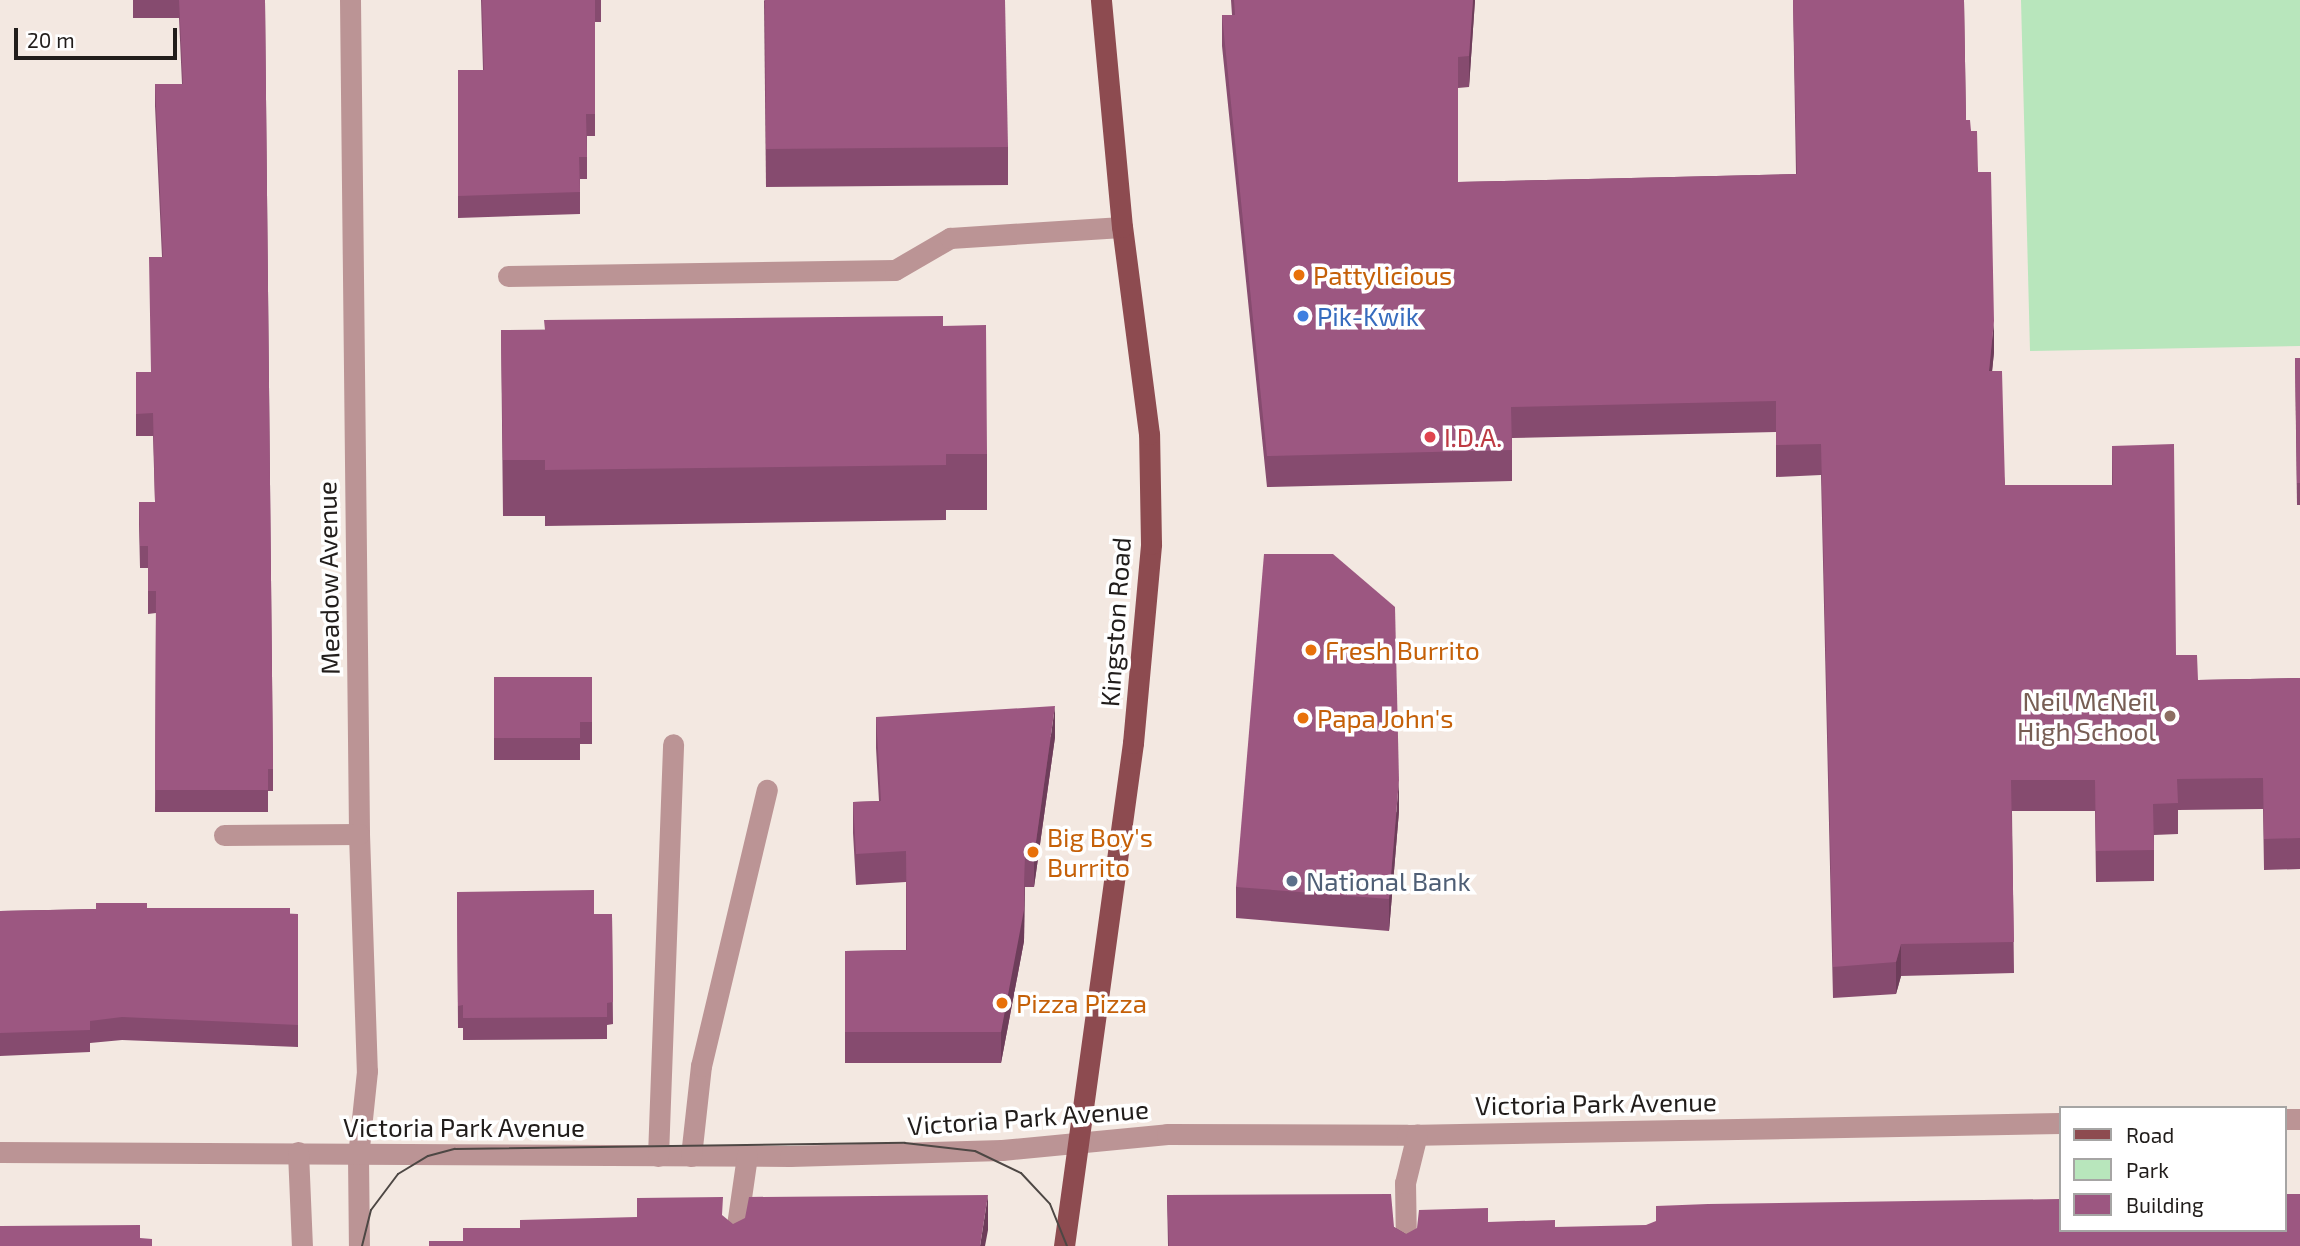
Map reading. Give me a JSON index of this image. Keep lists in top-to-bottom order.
{
  "streets": {
    "main road": ["Kingston Road"],
    "street": ["Meadow Avenue", "Victoria Park Avenue"]
  },
  "crossings": [
    ["Meadow Avenue", "Victoria Park Avenue"],
    ["Kingston Road", "Victoria Park Avenue"]
  ],
  "places": [
    "Pattylicious",
    "Pik-Kwik",
    "I.D.A.",
    "Fresh Burrito",
    "Neil McNeil High School",
    "Papa John's",
    "Big Boy's Burrito",
    "National Bank",
    "Pizza Pizza"
  ],
  "legend": ["Road", "Park", "Building"],
  "scale_bar": "20 m"
}
